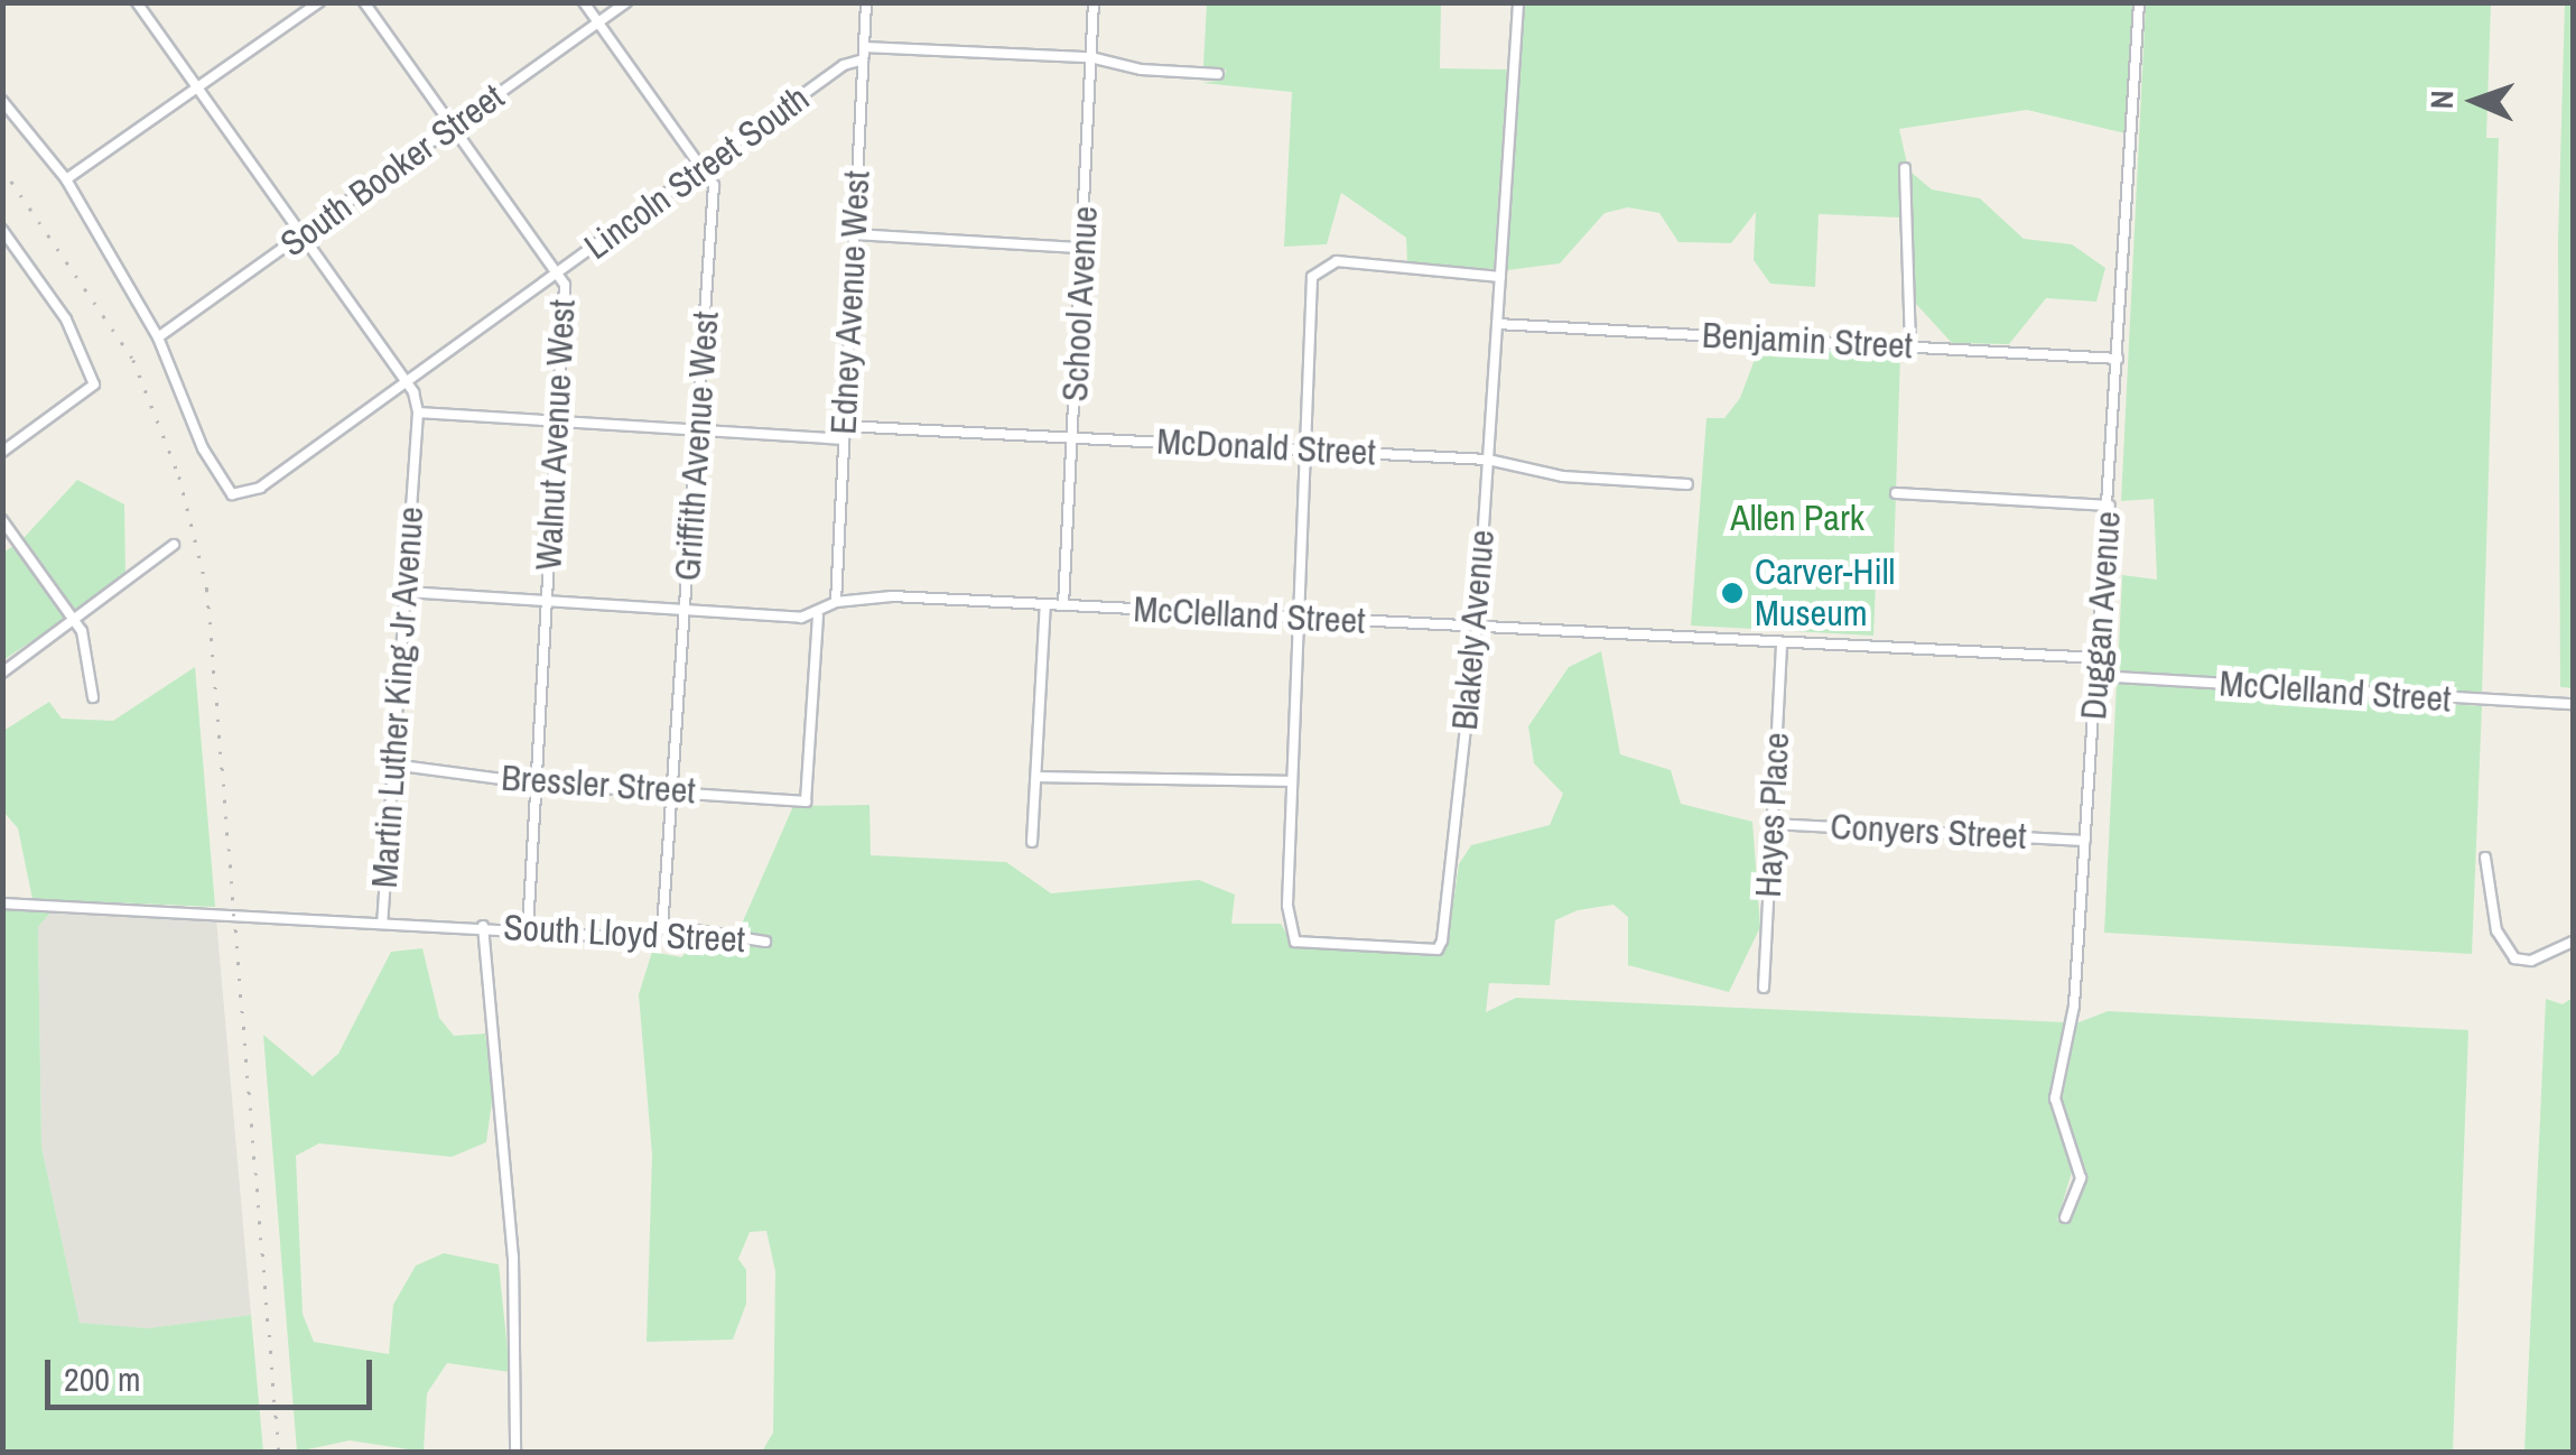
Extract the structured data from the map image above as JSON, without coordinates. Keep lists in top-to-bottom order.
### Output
{
  "streets": {
    "street": [
      "South Booker Street",
      "Lincoln Street South",
      "Edney Avenue West",
      "School Avenue",
      "Benjamin Street",
      "Walnut Avenue West",
      "Griffith Avenue West",
      "McDonald Street",
      "McClelland Street",
      "Duggan Avenue",
      "Blakely Avenue",
      "Martin Luther King Jr Avenue",
      "Bressler Street",
      "Hayes Place",
      "Conyers Street",
      "South Lloyd Street"
    ]
  },
  "crossings": [
    ["South Booker Street", "Lincoln Street South"],
    ["South Booker Street", "Walnut Avenue West"],
    ["South Booker Street", "Griffith Avenue West"],
    ["South Booker Street", "Martin Luther King Jr Avenue"],
    ["Lincoln Street South", "Edney Avenue West"],
    ["Lincoln Street South", "Walnut Avenue West"],
    ["Lincoln Street South", "Griffith Avenue West"],
    ["Lincoln Street South", "Martin Luther King Jr Avenue"],
    ["Edney Avenue West", "McDonald Street"],
    ["Edney Avenue West", "McClelland Street"],
    ["School Avenue", "McDonald Street"],
    ["School Avenue", "McClelland Street"],
    ["Benjamin Street", "Duggan Avenue"],
    ["Benjamin Street", "Blakely Avenue"],
    ["Walnut Avenue West", "Bressler Street"],
    ["Walnut Avenue West", "South Lloyd Street"],
    ["Griffith Avenue West", "Bressler Street"],
    ["Griffith Avenue West", "South Lloyd Street"],
    ["McDonald Street", "Blakely Avenue"],
    ["McClelland Street", "Duggan Avenue"],
    ["McClelland Street", "Blakely Avenue"],
    ["McClelland Street", "Hayes Place"],
    ["Duggan Avenue", "Conyers Street"],
    ["Martin Luther King Jr Avenue", "Bressler Street"],
    ["Martin Luther King Jr Avenue", "South Lloyd Street"],
    ["Hayes Place", "Conyers Street"]
  ],
  "parks": ["Allen Park"],
  "places": ["Carver-Hill Museum"],
  "scale_bar": "200 m",
  "north": "left"
}
